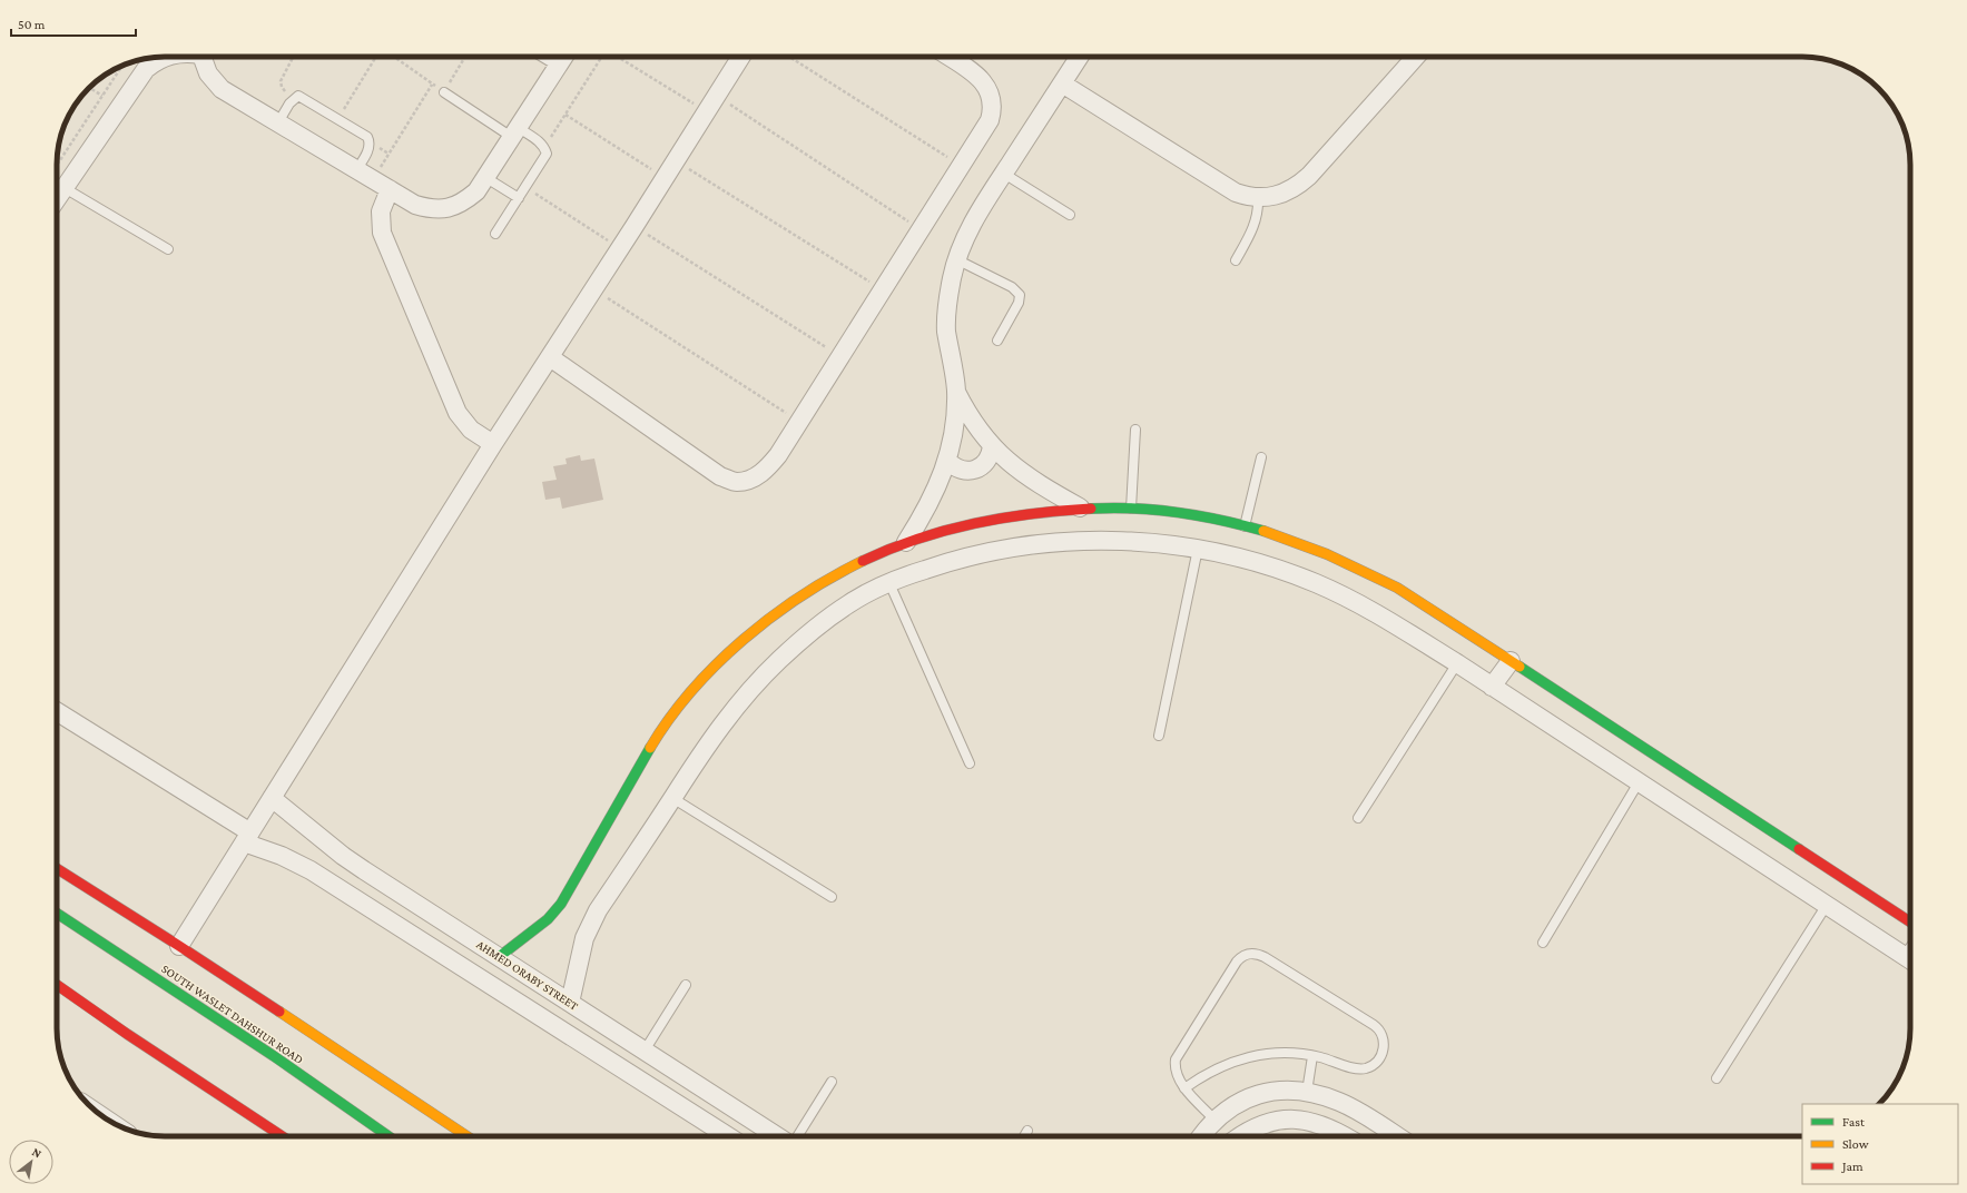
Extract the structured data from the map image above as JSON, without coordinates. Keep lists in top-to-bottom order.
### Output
{
  "streets": {
    "main road": ["SOUTH WASLET DAHSHUR ROAD"],
    "street": ["AHMED ORABY STREET"]
  },
  "legend": ["Fast", "Slow", "Jam"],
  "scale_bar": "50 m",
  "north": "top right"
}
